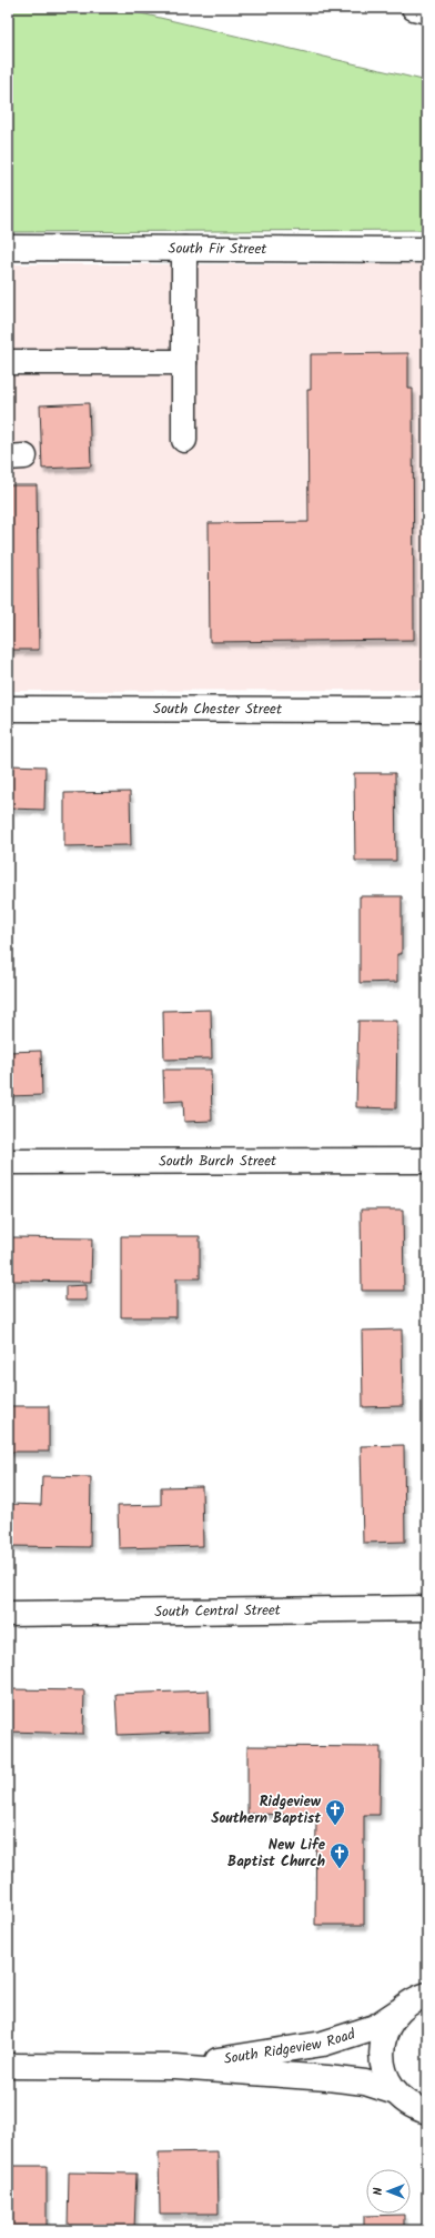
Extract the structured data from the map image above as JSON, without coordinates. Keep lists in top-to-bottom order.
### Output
{
  "streets": {
    "main road": [
      "South Fir Street",
      "South Chester Street",
      "South Burch Street",
      "South Central Street",
      "South Ridgeview Road"
    ]
  },
  "places": {
    "church": ["Ridgeview Southern Baptist", "New Life Baptist Church"]
  },
  "north": "left"
}
